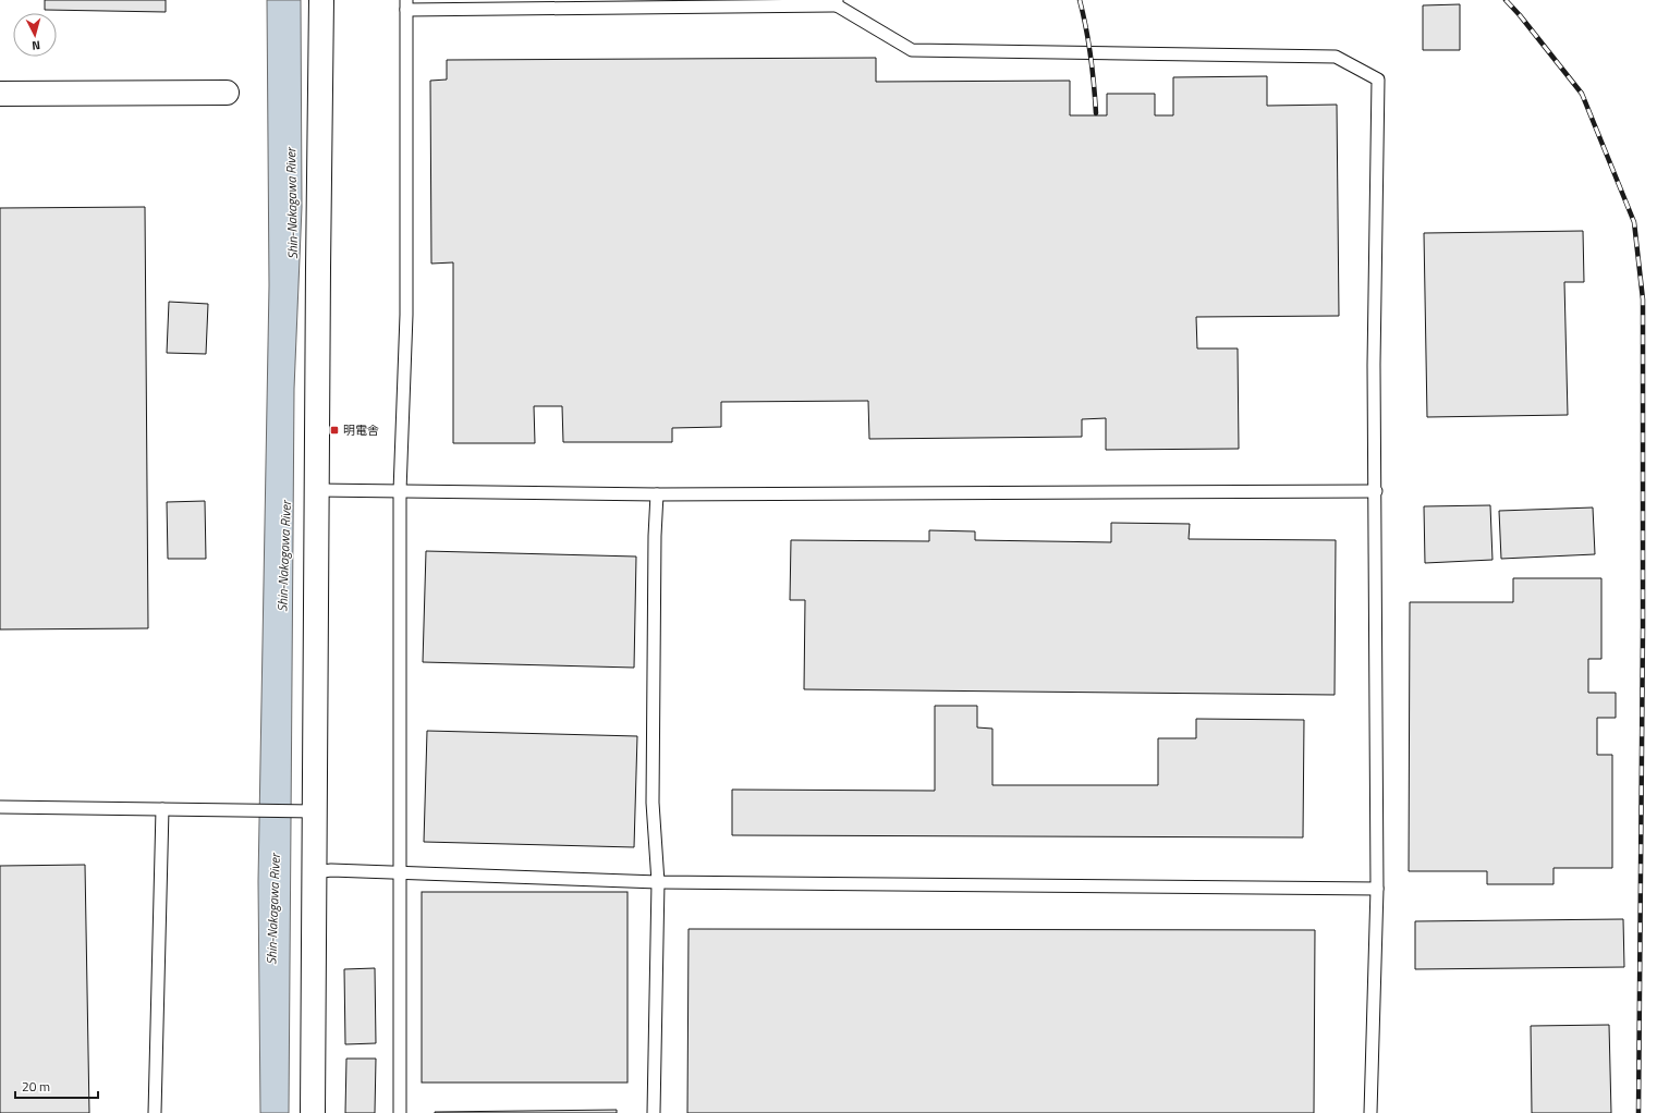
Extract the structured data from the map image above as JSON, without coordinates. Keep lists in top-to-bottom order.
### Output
{
  "water": ["Shin-Nakagawa River"],
  "places": {
    "transit": ["明電舎"]
  },
  "scale_bar": "20 m",
  "north": "bottom"
}
